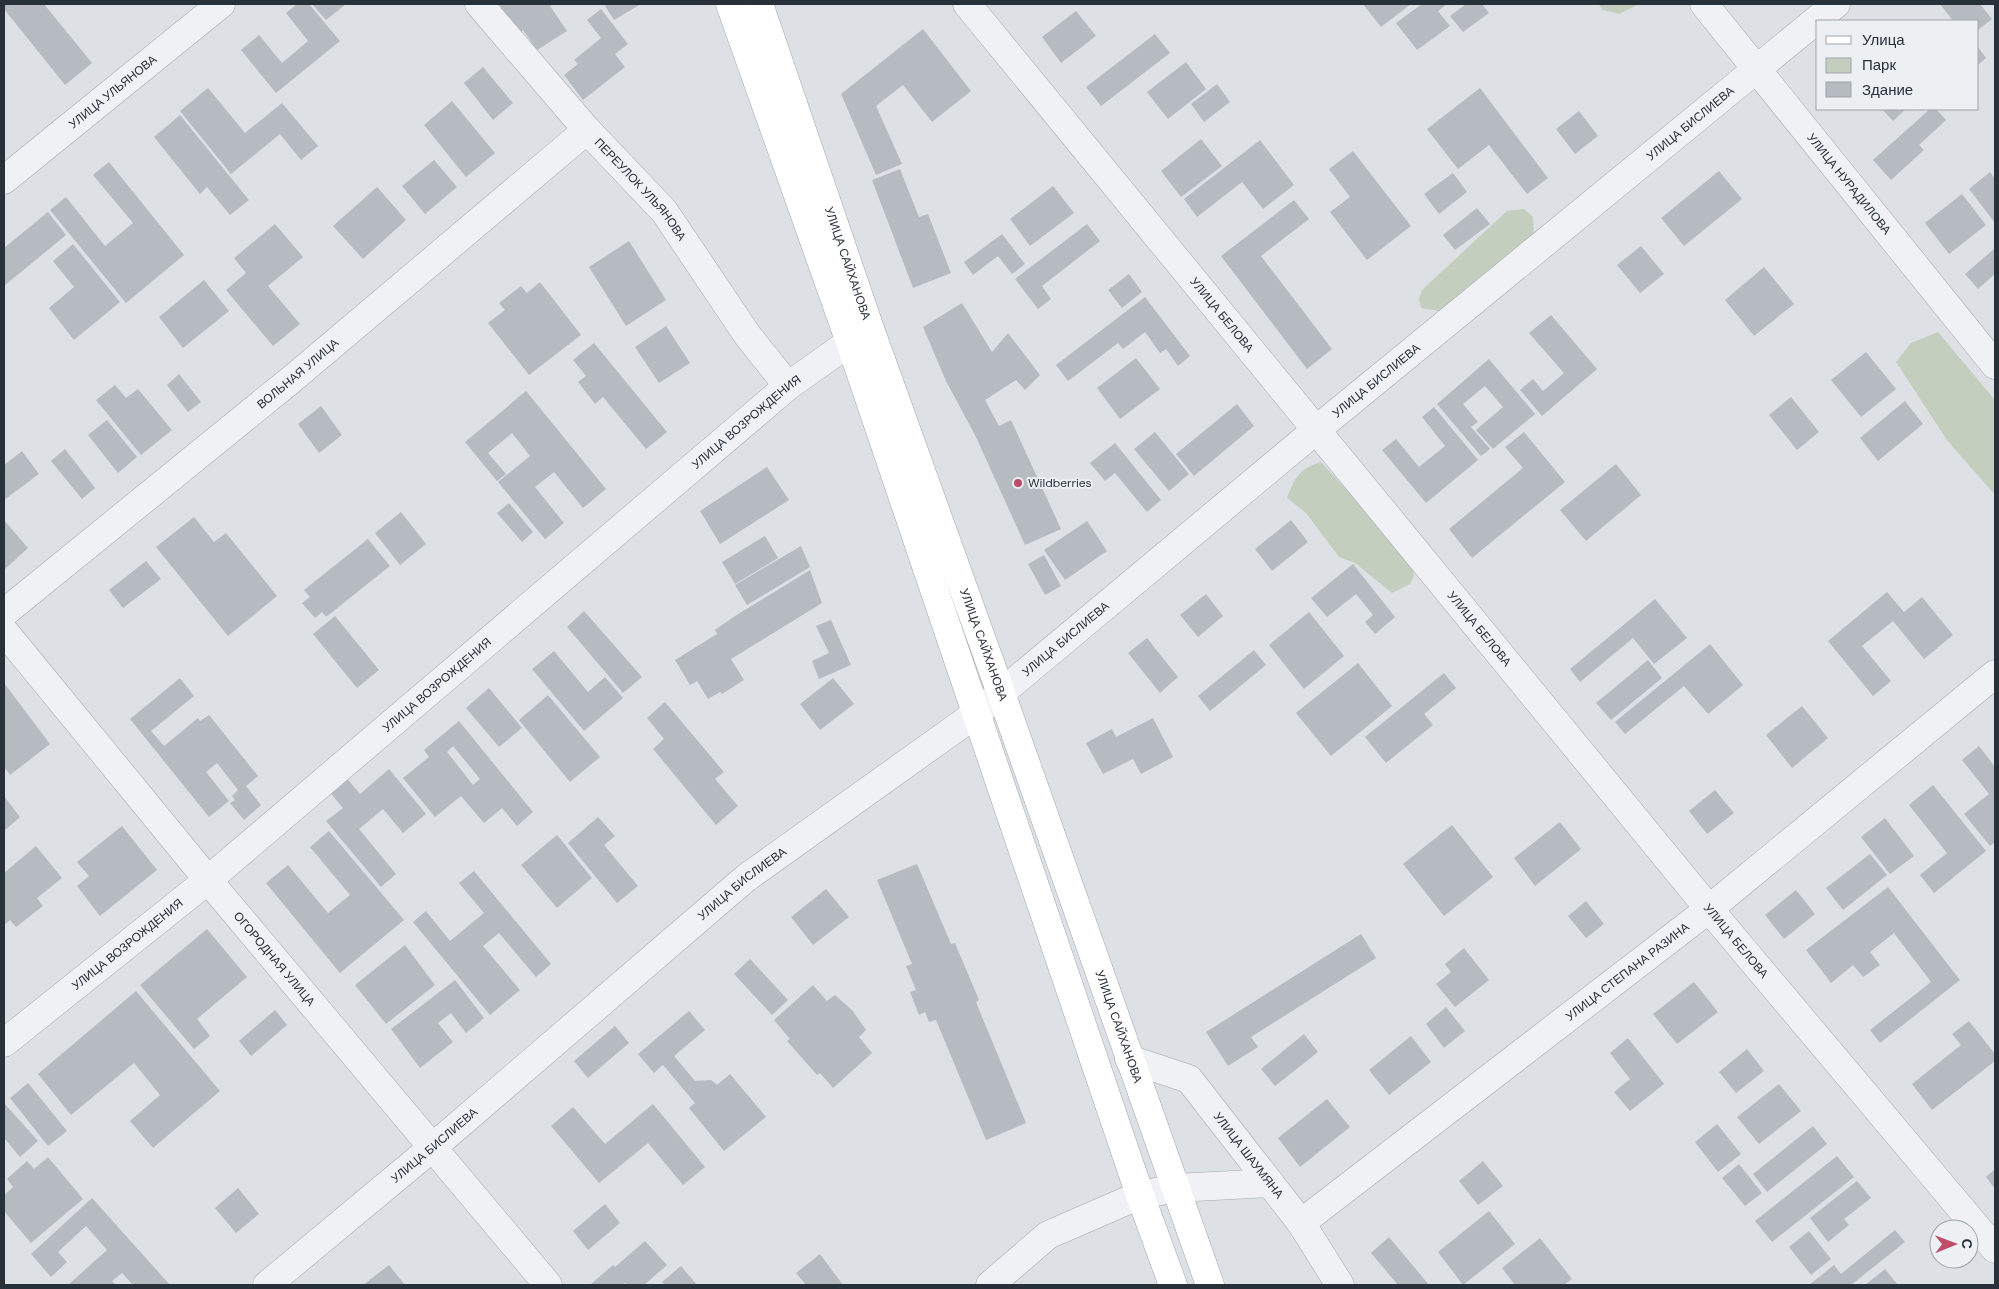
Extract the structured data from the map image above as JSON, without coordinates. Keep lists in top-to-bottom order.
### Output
{
  "streets": {
    "main road": ["УЛИЦА САЙХАНОВА"],
    "street": [
      "УЛИЦА УЛЬЯНОВА",
      "УЛИЦА БИСЛИЕВА",
      "УЛИЦА НУРАДИЛОВА",
      "ПЕРЕУЛОК УЛЬЯНОВА",
      "УЛИЦА БЕЛОВА",
      "ВОЛЬНАЯ УЛИЦА",
      "УЛИЦА ВОЗРОЖДЕНИЯ",
      "ОГОРОДНАЯ УЛИЦА",
      "УЛИЦА СТЕПАНА РАЗИНА",
      "УЛИЦА ШАУМЯНА"
    ]
  },
  "crossings": [
    ["УЛИЦА БИСЛИЕВА", "УЛИЦА НУРАДИЛОВА"],
    ["УЛИЦА БИСЛИЕВА", "УЛИЦА САЙХАНОВА"],
    ["УЛИЦА БИСЛИЕВА", "УЛИЦА БЕЛОВА"],
    ["УЛИЦА БИСЛИЕВА", "ОГОРОДНАЯ УЛИЦА"],
    ["ПЕРЕУЛОК УЛЬЯНОВА", "ВОЛЬНАЯ УЛИЦА"],
    ["ПЕРЕУЛОК УЛЬЯНОВА", "УЛИЦА ВОЗРОЖДЕНИЯ"],
    ["УЛИЦА САЙХАНОВА", "УЛИЦА ВОЗРОЖДЕНИЯ"],
    ["УЛИЦА САЙХАНОВА", "УЛИЦА ШАУМЯНА"],
    ["УЛИЦА БЕЛОВА", "УЛИЦА СТЕПАНА РАЗИНА"],
    ["УЛИЦА ВОЗРОЖДЕНИЯ", "ОГОРОДНАЯ УЛИЦА"],
    ["УЛИЦА СТЕПАНА РАЗИНА", "УЛИЦА ШАУМЯНА"]
  ],
  "places": ["Wildberries"],
  "legend": ["Улица", "Парк", "Здание"],
  "north": "right"
}
